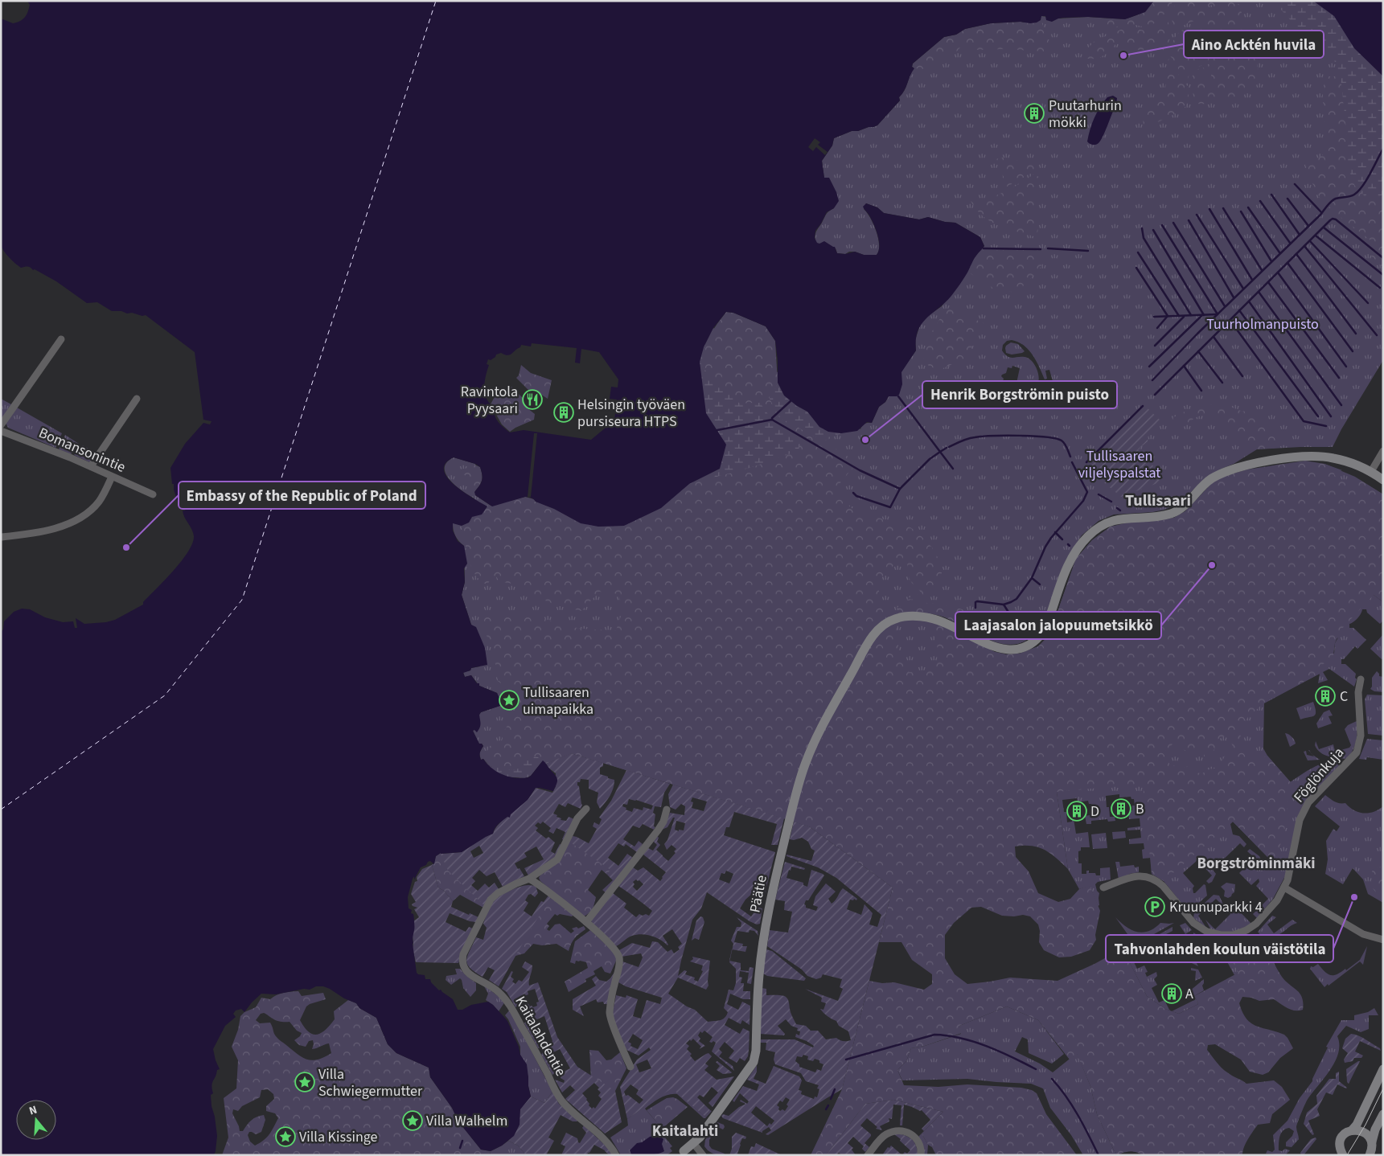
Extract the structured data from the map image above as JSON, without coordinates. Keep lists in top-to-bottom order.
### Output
{
  "streets": {
    "street": [
      "Bomansonintie",
      "Föglönkuja",
      "Päätie",
      "Kaitalahdentie"
    ]
  },
  "districts": ["Tullisaari", "Borgströminmäki", "Kaitalahti"],
  "parks": ["Tuurholmanpuisto", "Tullisaaren viljelyspalstat"],
  "places": {
    "other": [
      "Aino Acktén huvila",
      "Henrik Borgströmin puisto",
      "Embassy of the Republic of Poland",
      "Laajasalon jalopuumetsikkö",
      "Tahvonlahden koulun väistötila"
    ],
    "building": [
      "Puutarhurin mökki",
      "Helsingin työväen pursiseura HTPS",
      "C",
      "B",
      "D",
      "A"
    ],
    "restaurant": ["Ravintola Pyysaari"],
    "place": [
      "Tullisaaren uimapaikka",
      "Villa Schwiegermutter",
      "Villa Walhelm",
      "Villa Kissinge"
    ],
    "parking": ["Kruunuparkki 4"]
  },
  "north": "top"
}
